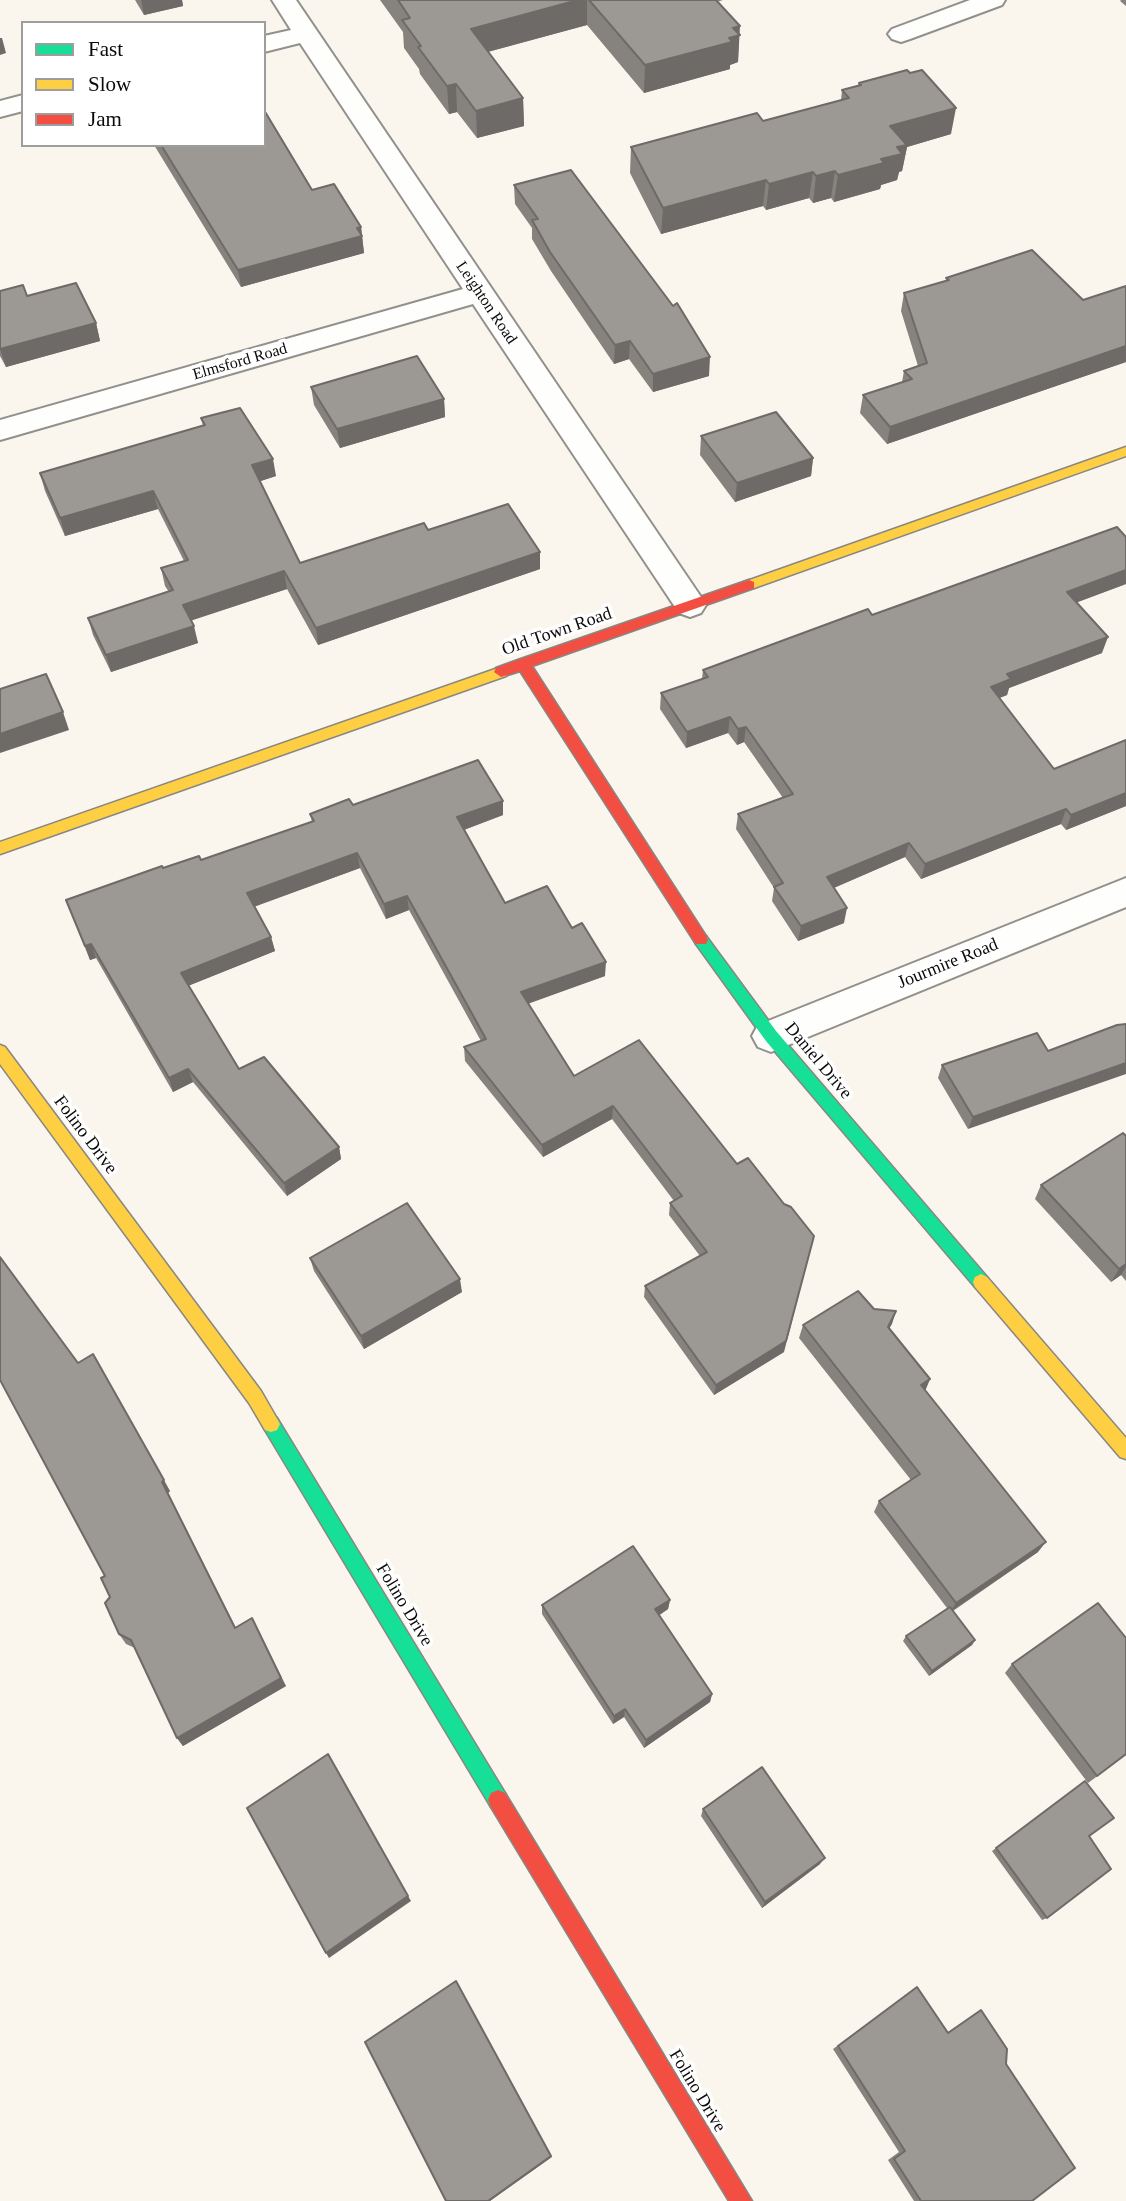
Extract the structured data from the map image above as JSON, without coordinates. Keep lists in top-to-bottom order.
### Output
{
  "streets": {
    "street": [
      "Leighton Road",
      "Elmsford Road",
      "Old Town Road",
      "Jourmire Road",
      "Daniel Drive",
      "Folino Drive"
    ]
  },
  "crossings": [
    ["Leighton Road", "Elmsford Road"],
    ["Leighton Road", "Old Town Road"],
    ["Old Town Road", "Daniel Drive"],
    ["Jourmire Road", "Daniel Drive"]
  ],
  "legend": ["Fast", "Slow", "Jam"]
}
